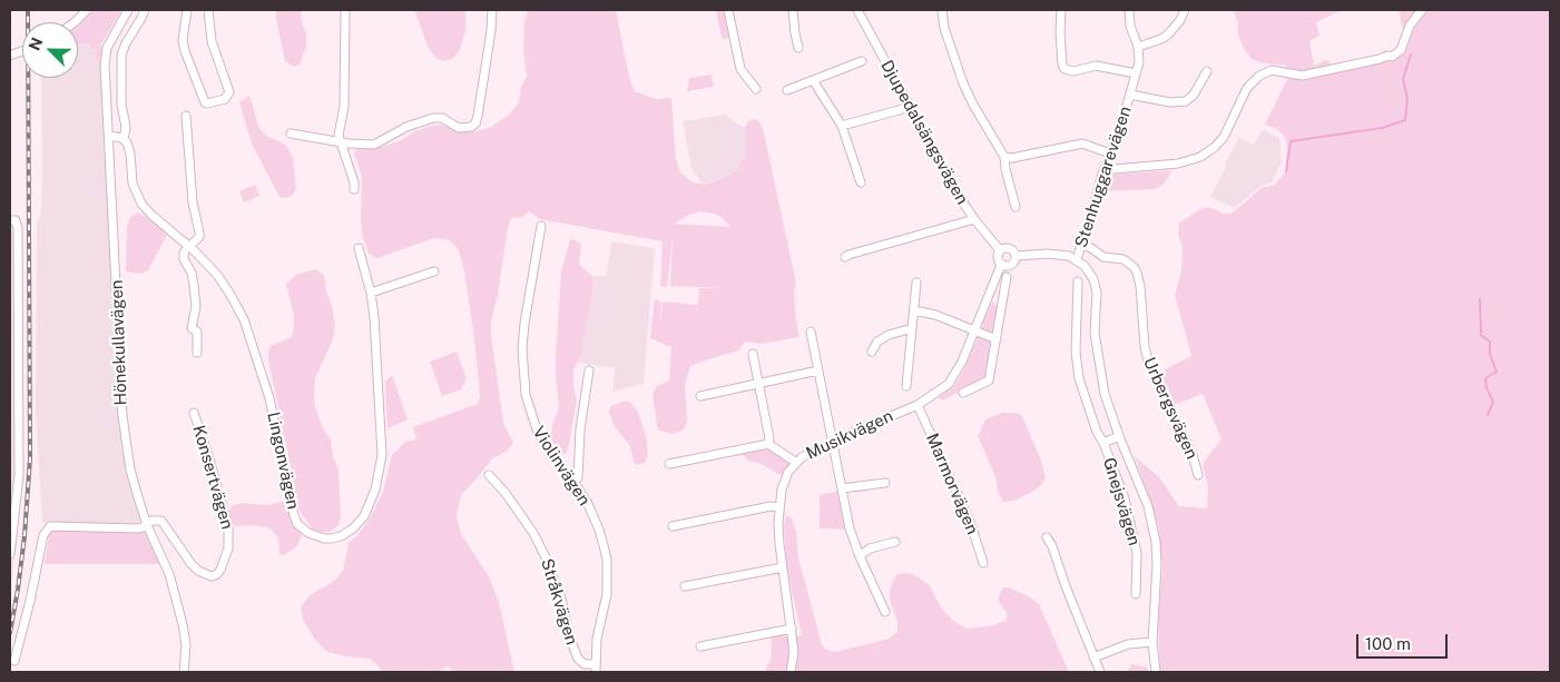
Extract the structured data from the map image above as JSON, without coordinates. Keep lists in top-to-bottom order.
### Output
{
  "streets": {
    "street": [
      "Djupedalsängsvägen",
      "Stenhuggarevägen",
      "Hönekullavägen",
      "Urbergsvägen",
      "Musikvägen",
      "Lingonvägen",
      "Violinvägen",
      "Konsertvägen",
      "Marmorvägen",
      "Gnejsvägen",
      "Stråkvägen"
    ]
  },
  "crossings": [
    ["Djupedalsängsvägen", "Musikvägen"],
    ["Stenhuggarevägen", "Urbergsvägen"],
    ["Hönekullavägen", "Konsertvägen"],
    ["Musikvägen", "Marmorvägen"],
    ["Violinvägen", "Stråkvägen"]
  ],
  "scale_bar": "100 m",
  "north": "top left"
}
